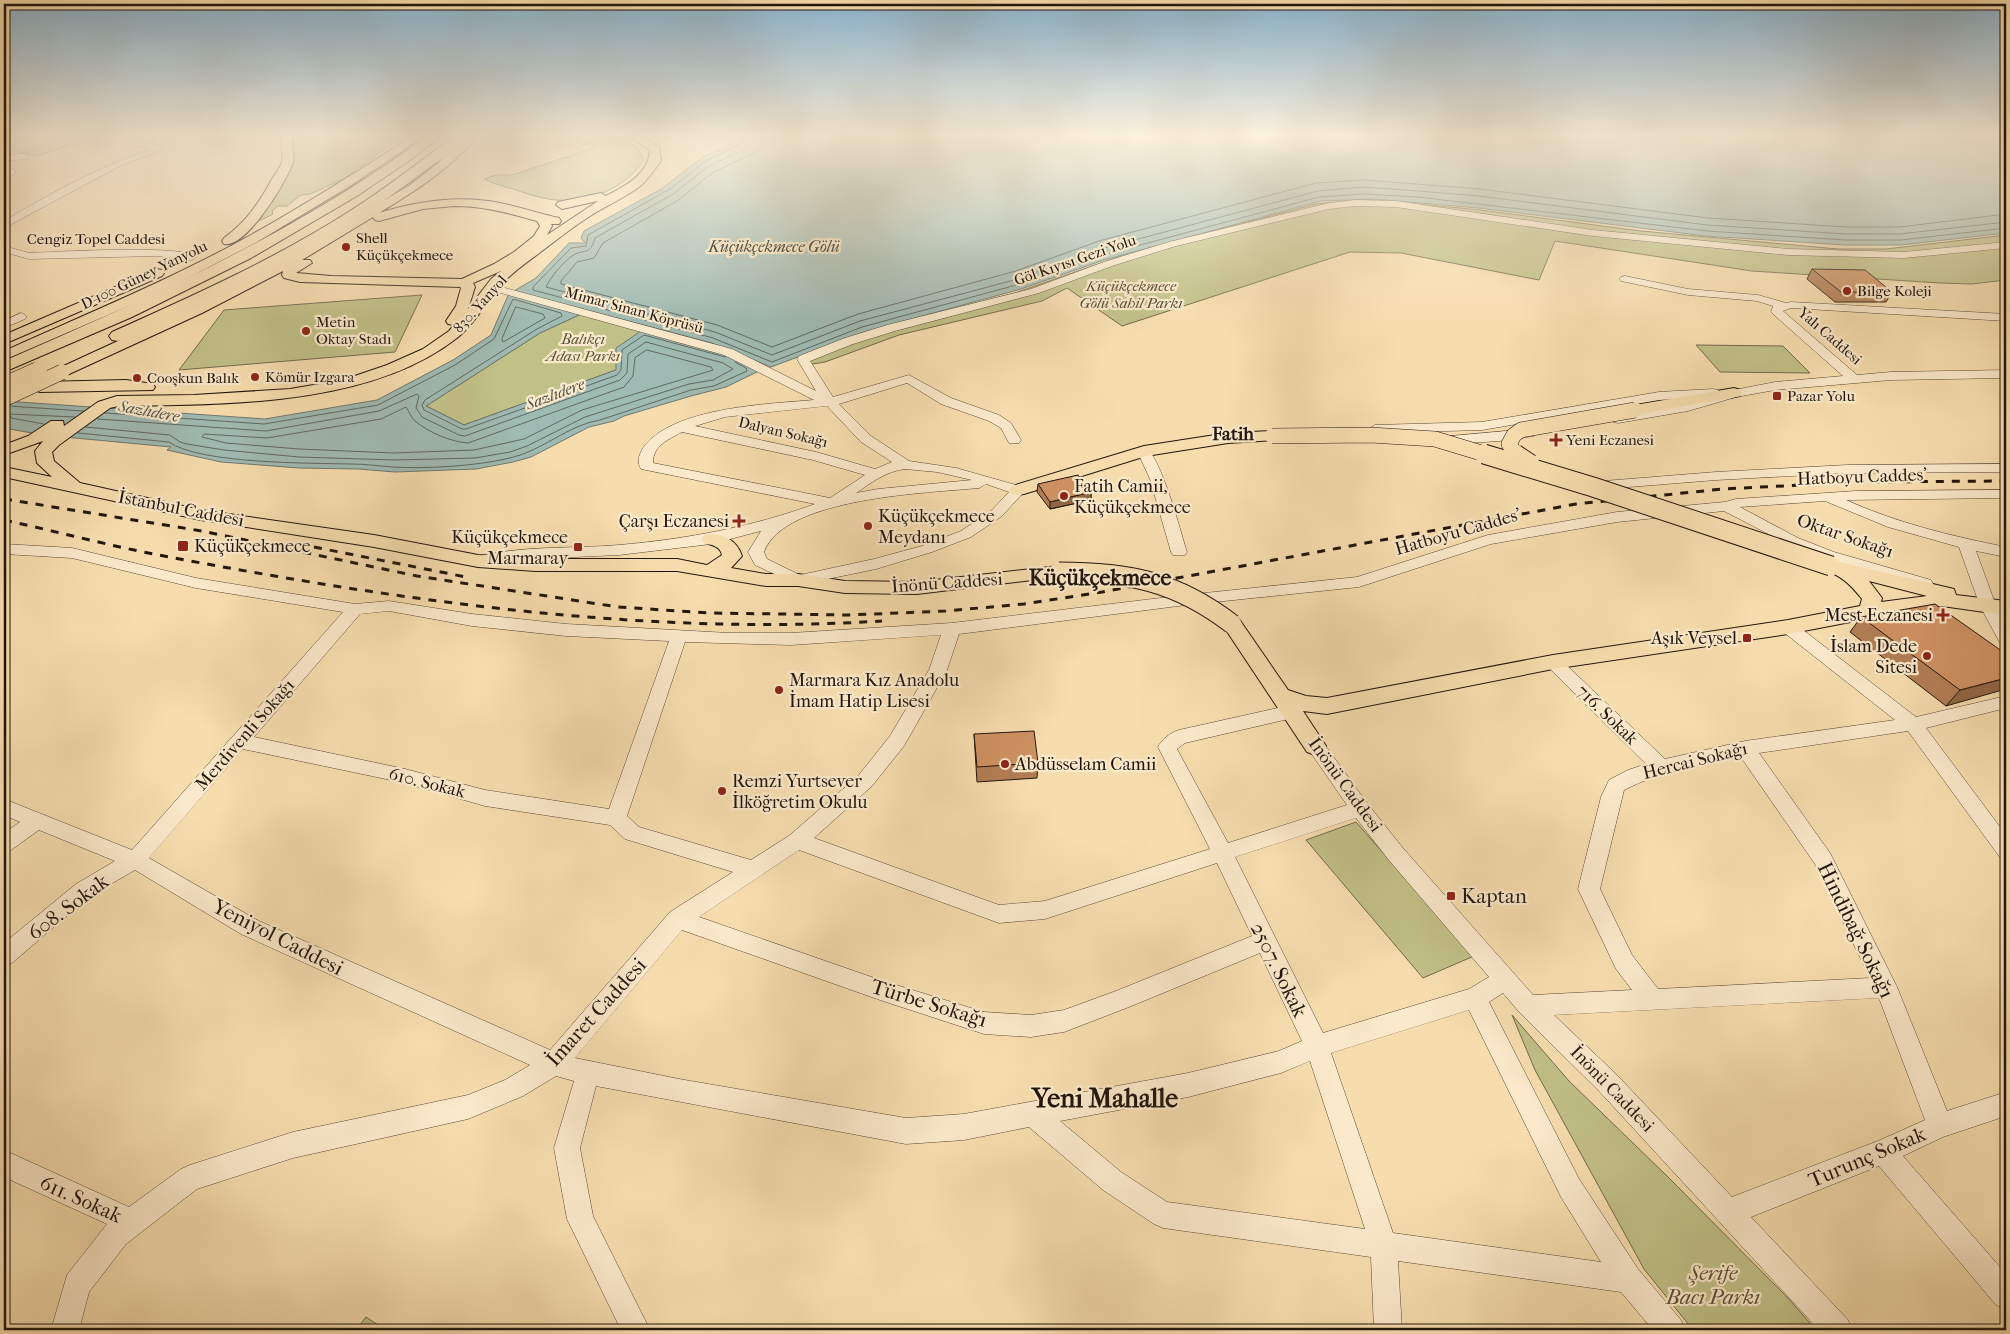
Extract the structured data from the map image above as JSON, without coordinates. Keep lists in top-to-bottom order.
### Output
{
  "streets": {
    "main road": [
      "D-100 Güney Yanyolu",
      "830. Yanyol",
      "İstanbul Caddesi",
      "İnönü Caddesi"
    ],
    "street": [
      "Cengiz Topel Caddesi",
      "Göl Kıyısı Gezi Yolu",
      "Mimar Sinan Köprüsü",
      "Yalı Caddesi",
      "Dalyan Sokağı",
      "Hatboyu Caddes'",
      "Oktar Sokağı",
      "716. Sokak",
      "Merdivenli Sokağı",
      "Hercai Sokağı",
      "610. Sokak",
      "608. Sokak",
      "Hindibağ Sokağı",
      "Yeniyol Caddesi",
      "2507. Sokak",
      "Türbe Sokağı",
      "İmaret Caddesi",
      "Turunç Sokak",
      "611. Sokak"
    ]
  },
  "crossings": [
    ["Göl Kıyısı Gezi Yolu", "Mimar Sinan Köprüsü"],
    ["830. Yanyol", "Mimar Sinan Köprüsü"],
    ["Hatboyu Caddes'", "Oktar Sokağı"],
    ["Hatboyu Caddes'", "Merdivenli Sokağı"],
    ["Hatboyu Caddes'", "İmaret Caddesi"],
    ["İstanbul Caddesi", "İnönü Caddesi"],
    ["İnönü Caddesi", "Yeniyol Caddesi"],
    ["İnönü Caddesi", "2507. Sokak"],
    ["İnönü Caddesi", "Turunç Sokak"],
    ["716. Sokak", "Hercai Sokağı"],
    ["Merdivenli Sokağı", "610. Sokak"],
    ["Merdivenli Sokağı", "608. Sokak"],
    ["Merdivenli Sokağı", "Yeniyol Caddesi"],
    ["Hercai Sokağı", "Hindibağ Sokağı"],
    ["608. Sokak", "Yeniyol Caddesi"],
    ["Hindibağ Sokağı", "Turunç Sokak"],
    ["Yeniyol Caddesi", "2507. Sokak"],
    ["Yeniyol Caddesi", "İmaret Caddesi"],
    ["2507. Sokak", "Türbe Sokağı"],
    ["Türbe Sokağı", "İmaret Caddesi"],
    ["İmaret Caddesi", "611. Sokak"]
  ],
  "districts": ["Fatih", "Küçükçekmece", "Yeni Mahalle"],
  "water": ["Küçükçekmece Gölü", "Sazlıdere"],
  "parks": ["Küçükçekmece Gölü Sahil Parkı", "Balıkçı Adası Parkı", "Şerife Bacı Parkı"],
  "places": {
    "other": [
      "Shell Küçükçekmece",
      "Bilge Koleji",
      "Metin Oktay Stadı",
      "Kömür Izgara",
      "Cooşkun Balık",
      "Fatih Camii, Küçükçekmece",
      "Küçükçekmece Meydanı",
      "İslam Dede Sitesi",
      "Marmara Kız Anadolu İmam Hatip Lisesi",
      "Abdüsselam Camii",
      "Remzi Yurtsever İlköğretim Okulu"
    ],
    "transit": [
      "Pazar Yolu",
      "Küçükçekmece",
      "Küçükçekmece Marmaray",
      "Aşık Veysel",
      "Kaptan"
    ],
    "health": ["Yeni Eczanesi", "Çarşı Eczanesi", "Mest Eczanesi"]
  }
}
